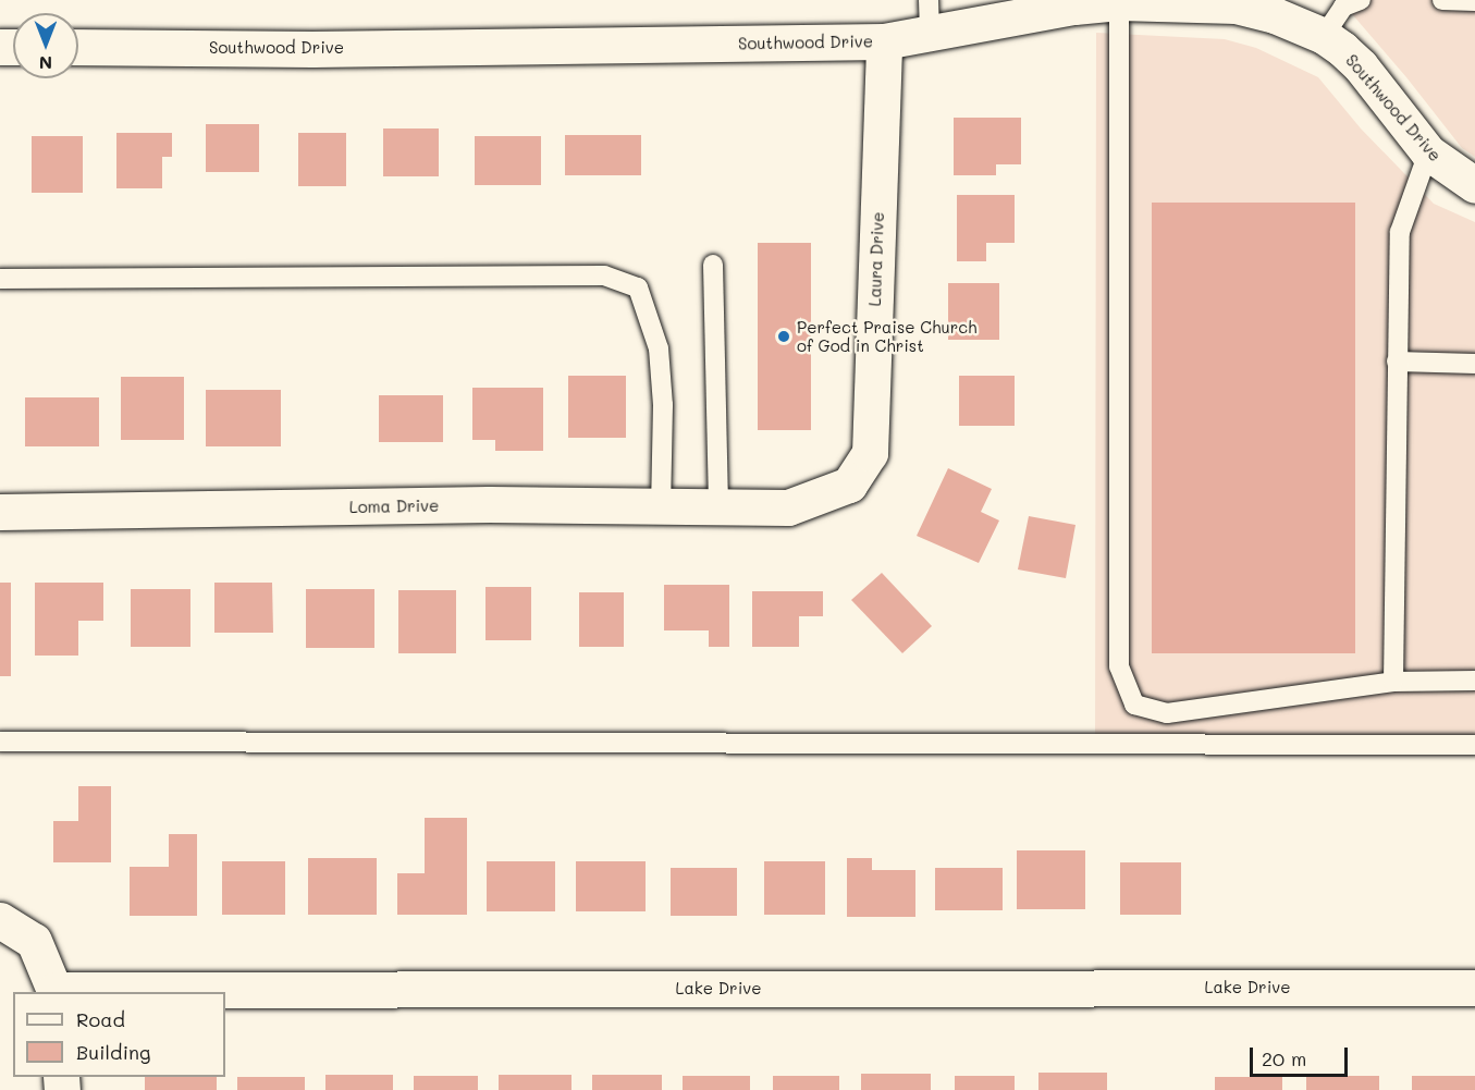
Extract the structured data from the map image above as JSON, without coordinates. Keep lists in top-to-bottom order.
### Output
{
  "streets": {
    "street": [
      "Southwood Drive",
      "Laura Drive",
      "Loma Drive",
      "Lake Drive"
    ]
  },
  "crossings": [
    ["Southwood Drive", "Laura Drive"],
    ["Laura Drive", "Loma Drive"]
  ],
  "places": ["Perfect Praise Church of God in Christ"],
  "legend": ["Road", "Building"],
  "scale_bar": "20 m",
  "north": "bottom"
}
